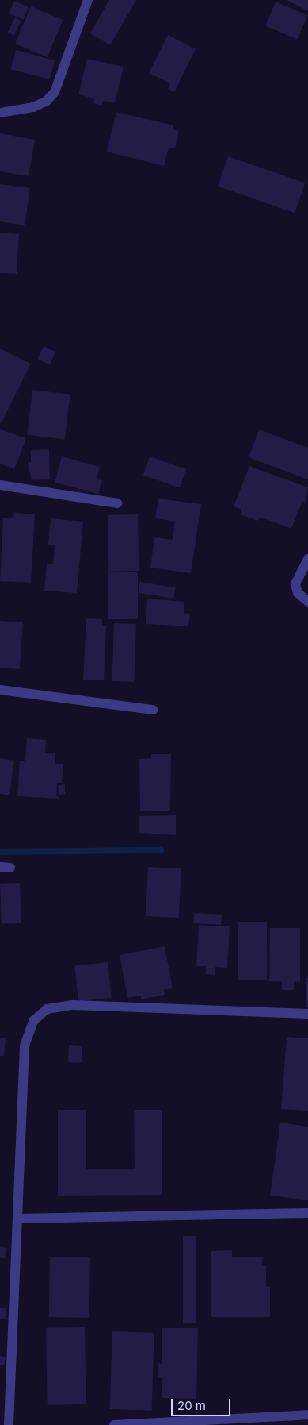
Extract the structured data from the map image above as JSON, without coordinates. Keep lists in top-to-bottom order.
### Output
{
  "scale_bar": "20 m"
}
